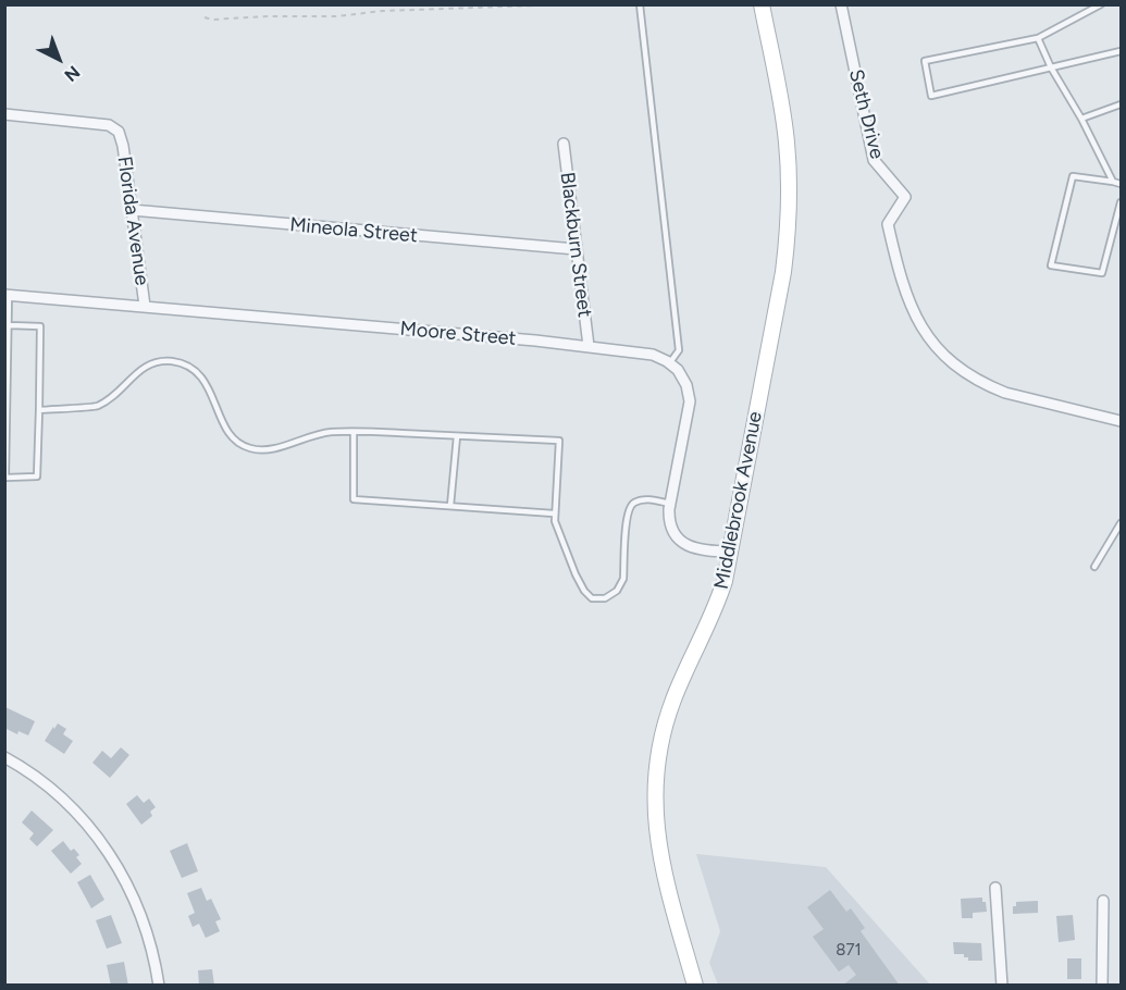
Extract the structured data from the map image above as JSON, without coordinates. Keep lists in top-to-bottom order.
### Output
{
  "streets": {
    "main road": ["Middlebrook Avenue"],
    "street": [
      "Seth Drive",
      "Florida Avenue",
      "Mineola Street",
      "Blackburn Street",
      "Moore Street"
    ]
  },
  "crossings": [
    ["Florida Avenue", "Mineola Street"],
    ["Florida Avenue", "Moore Street"],
    ["Mineola Street", "Blackburn Street"],
    ["Blackburn Street", "Moore Street"]
  ],
  "house_numbers": ["871"],
  "north": "bottom right"
}
